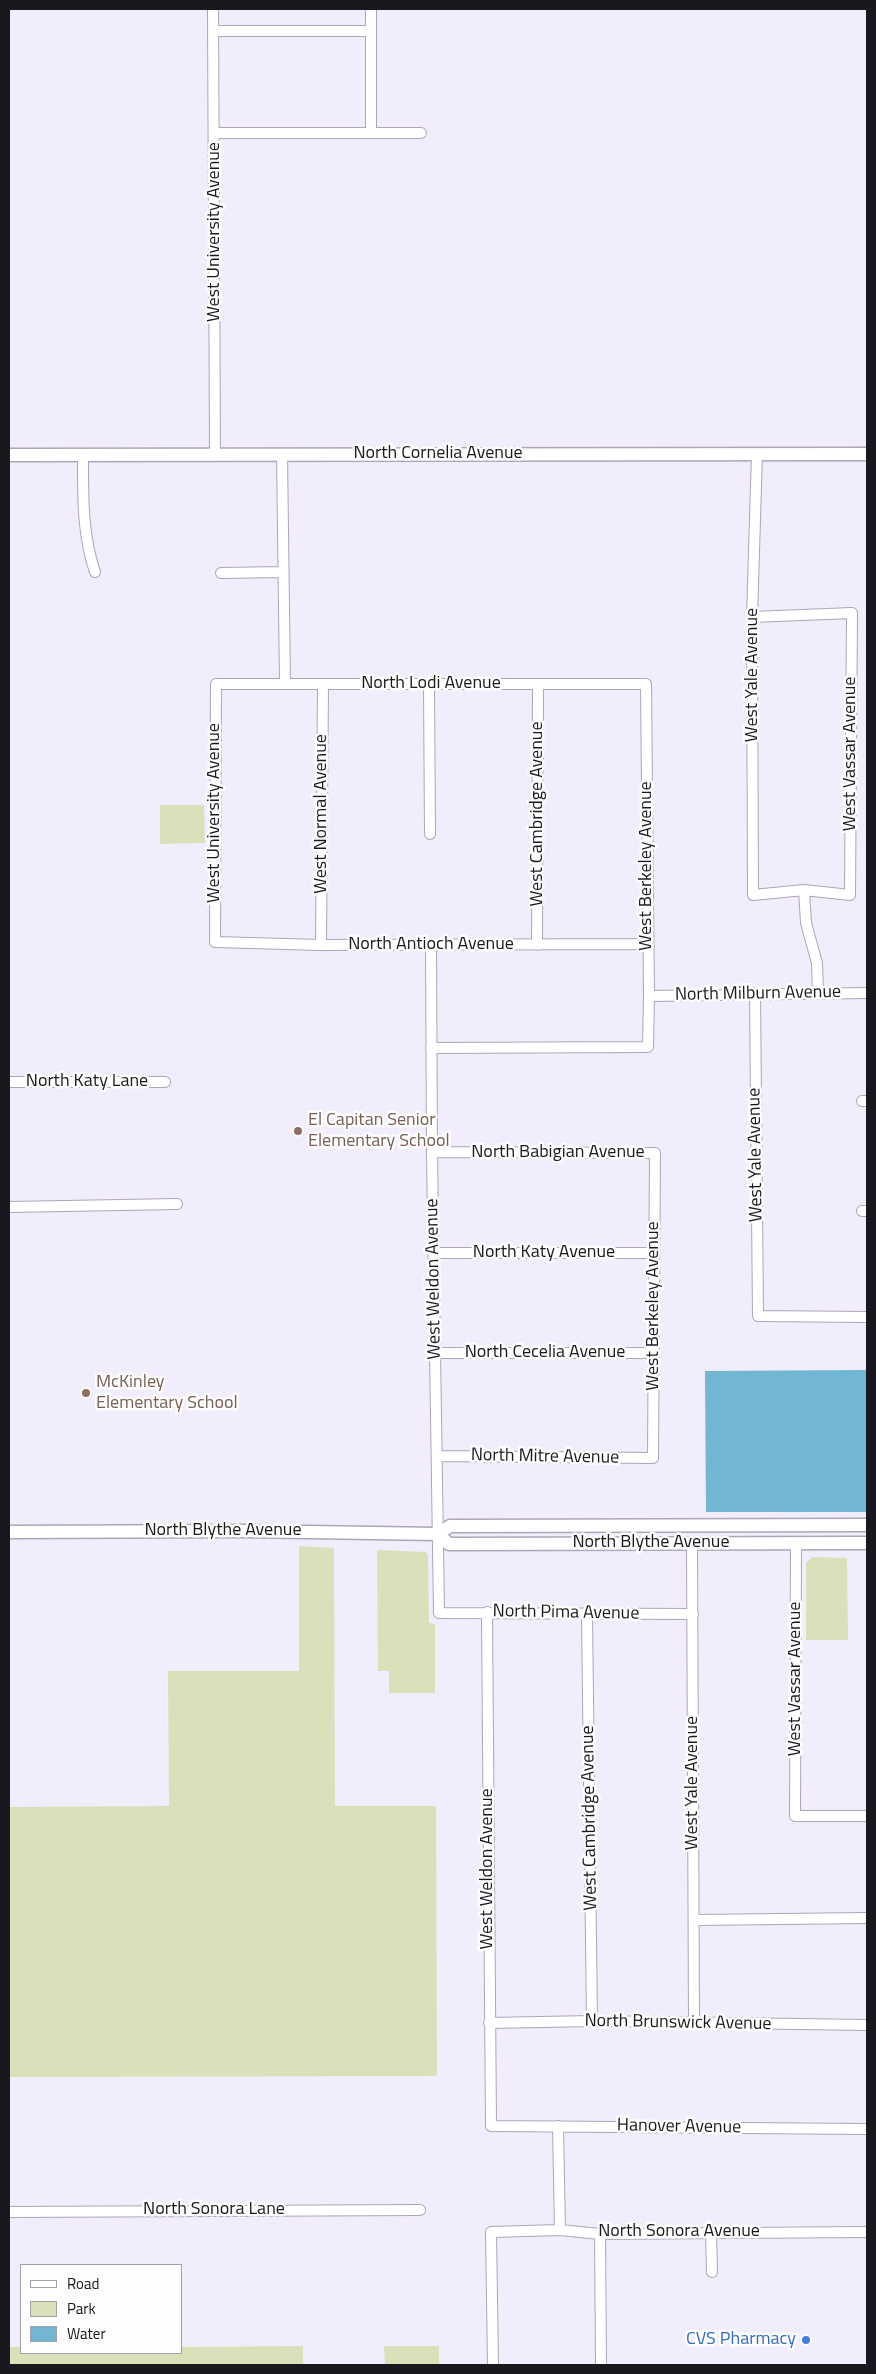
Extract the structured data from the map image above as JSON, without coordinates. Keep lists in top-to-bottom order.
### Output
{
  "streets": {
    "street": [
      "West University Avenue",
      "North Cornelia Avenue",
      "West Yale Avenue",
      "North Lodi Avenue",
      "West Vassar Avenue",
      "West Normal Avenue",
      "West Cambridge Avenue",
      "West Berkeley Avenue",
      "North Antioch Avenue",
      "North Milburn Avenue",
      "North Katy Lane",
      "North Babigian Avenue",
      "North Katy Avenue",
      "West Weldon Avenue",
      "North Cecelia Avenue",
      "North Mitre Avenue",
      "North Blythe Avenue",
      "North Pima Avenue",
      "North Brunswick Avenue",
      "Hanover Avenue",
      "North Sonora Lane",
      "North Sonora Avenue"
    ]
  },
  "crossings": [
    ["West University Avenue", "North Cornelia Avenue"],
    ["West University Avenue", "North Lodi Avenue"],
    ["West University Avenue", "North Antioch Avenue"],
    ["North Cornelia Avenue", "West Yale Avenue"],
    ["West Yale Avenue", "West Vassar Avenue"],
    ["West Yale Avenue", "North Milburn Avenue"],
    ["West Yale Avenue", "North Blythe Avenue"],
    ["West Yale Avenue", "North Pima Avenue"],
    ["West Yale Avenue", "North Brunswick Avenue"],
    ["North Lodi Avenue", "West Normal Avenue"],
    ["North Lodi Avenue", "West Cambridge Avenue"],
    ["North Lodi Avenue", "West Berkeley Avenue"],
    ["West Vassar Avenue", "North Blythe Avenue"],
    ["West Normal Avenue", "North Antioch Avenue"],
    ["West Cambridge Avenue", "North Antioch Avenue"],
    ["West Cambridge Avenue", "North Pima Avenue"],
    ["West Cambridge Avenue", "North Brunswick Avenue"],
    ["West Berkeley Avenue", "North Antioch Avenue"],
    ["West Berkeley Avenue", "North Milburn Avenue"],
    ["West Berkeley Avenue", "North Babigian Avenue"],
    ["West Berkeley Avenue", "North Katy Avenue"],
    ["West Berkeley Avenue", "West Weldon Avenue"],
    ["West Berkeley Avenue", "North Cecelia Avenue"],
    ["West Berkeley Avenue", "North Mitre Avenue"],
    ["North Antioch Avenue", "West Weldon Avenue"],
    ["North Babigian Avenue", "West Weldon Avenue"],
    ["North Katy Avenue", "West Weldon Avenue"],
    ["West Weldon Avenue", "North Cecelia Avenue"],
    ["West Weldon Avenue", "North Mitre Avenue"],
    ["West Weldon Avenue", "North Blythe Avenue"],
    ["West Weldon Avenue", "North Pima Avenue"],
    ["West Weldon Avenue", "North Brunswick Avenue"],
    ["West Weldon Avenue", "Hanover Avenue"]
  ],
  "places": ["El Capitan Senior Elementary School", "McKinley Elementary School", "CVS Pharmacy"],
  "legend": ["Road", "Park", "Water"]
}
